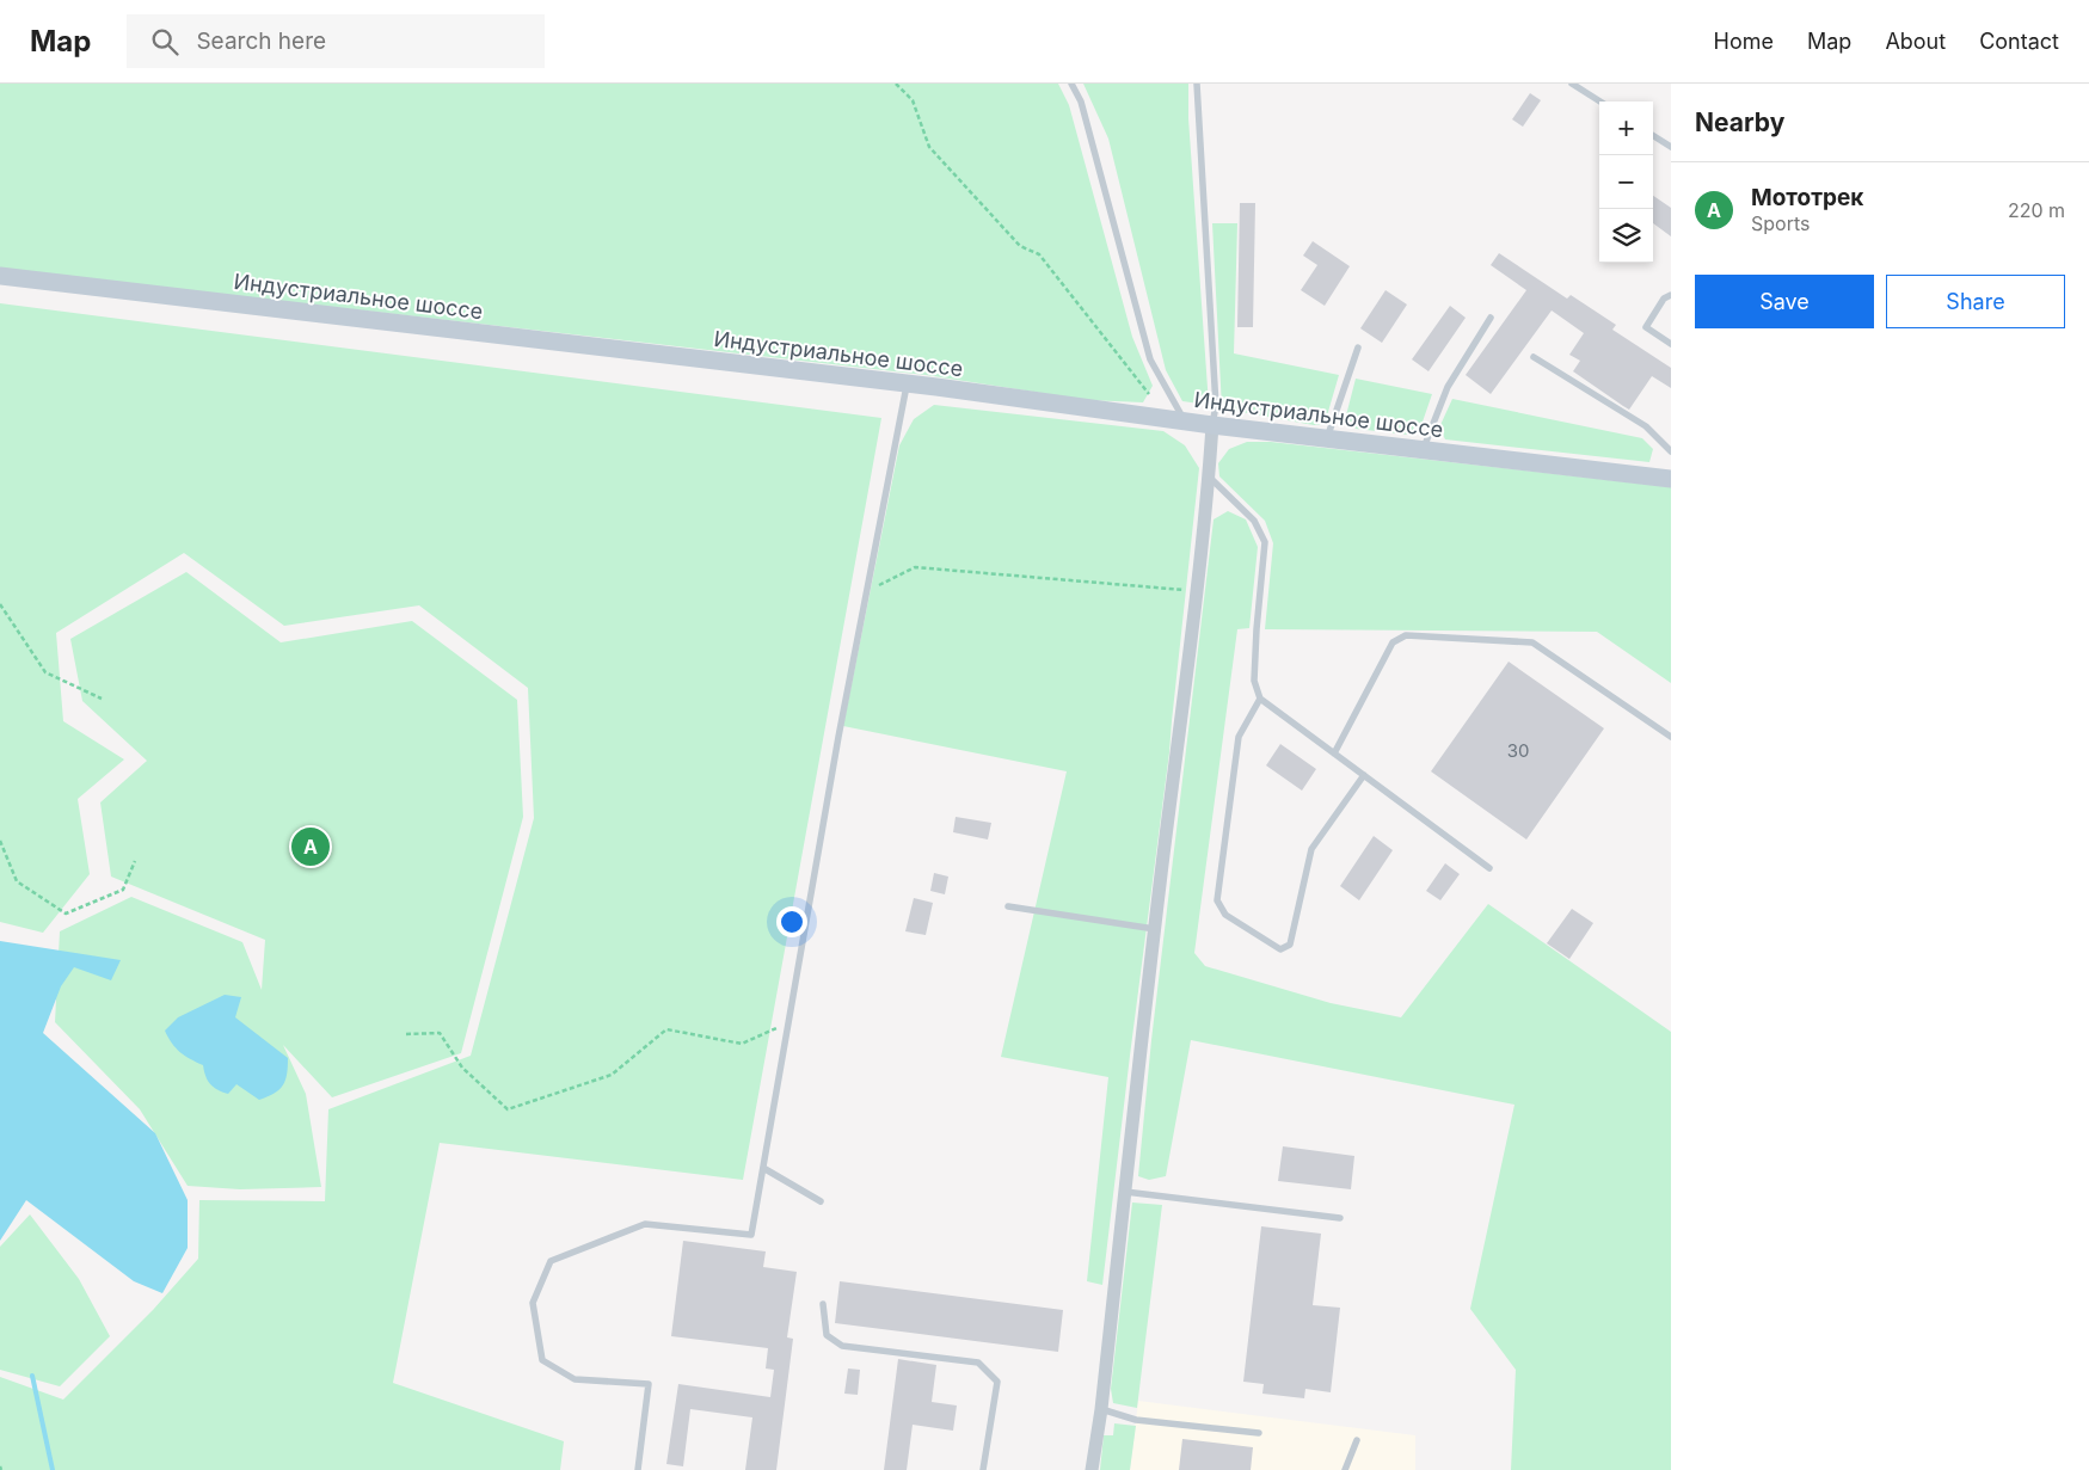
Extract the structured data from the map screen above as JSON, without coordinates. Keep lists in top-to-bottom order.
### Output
{
  "streets": {
    "main road": ["Индустриальное шоссе"]
  },
  "house_numbers": ["30"],
  "page": {
    "header": "Map",
    "search": "Search here",
    "nav": [
      "Home",
      "Map",
      "About",
      "Contact"
    ],
    "heading": "Nearby",
    "map_buttons": ["+", "−"],
    "list": [
      {
        "mark": "A",
        "name": "Мототрек",
        "note": "Sports",
        "value": "220 m"
      }
    ],
    "buttons": ["Save", "Share"],
    "pins": "A"
  }
}
